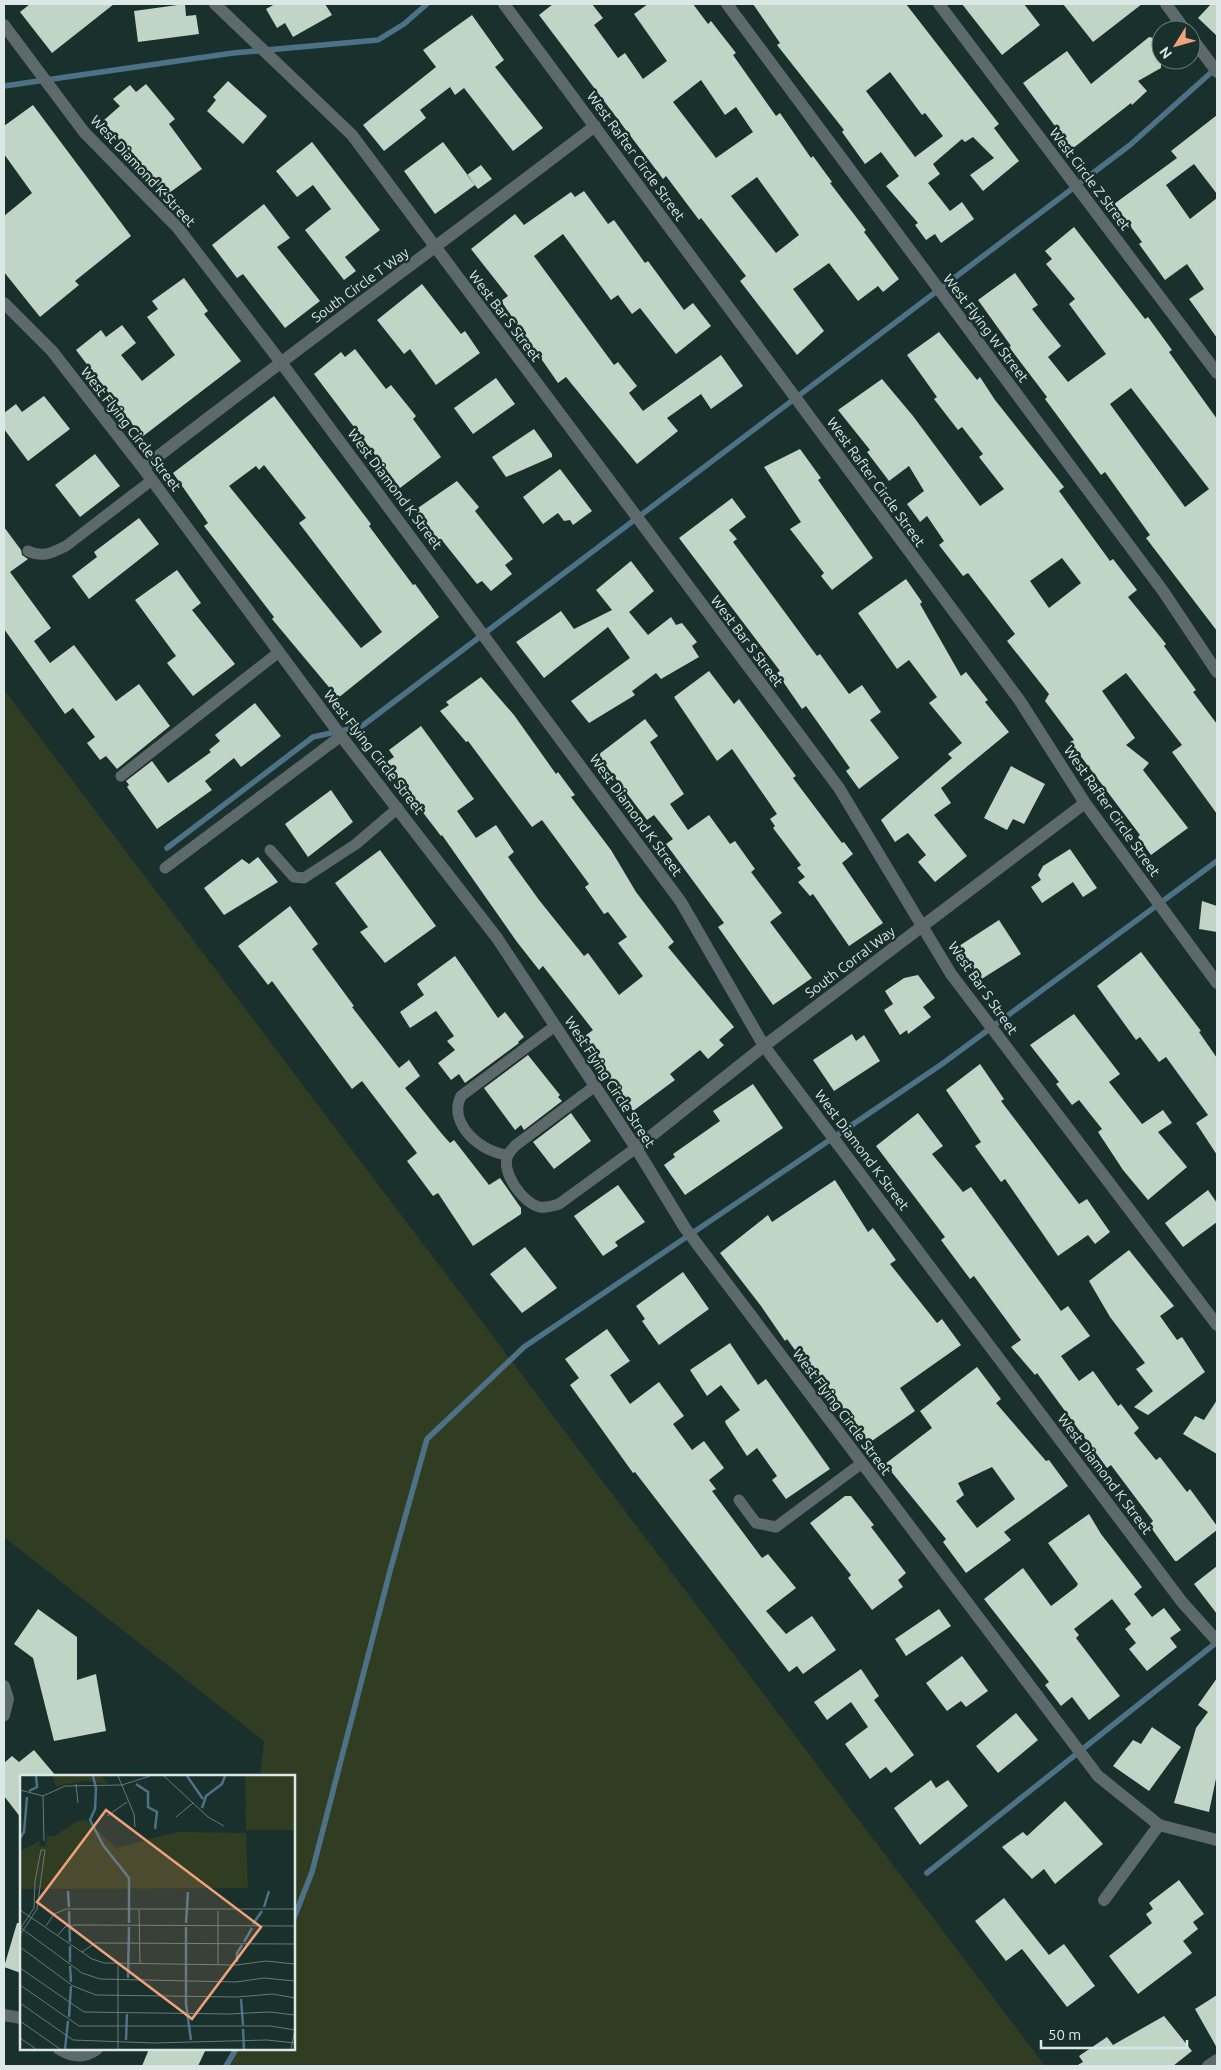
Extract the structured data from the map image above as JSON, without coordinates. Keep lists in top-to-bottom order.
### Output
{
  "streets": {
    "street": [
      "West Rafter Circle Street",
      "West Diamond K Street",
      "West Circle Z Street",
      "South Circle T Way",
      "West Bar S Street",
      "West Flying W Street",
      "West Flying Circle Street",
      "South Corral Way"
    ]
  },
  "crossings": [
    ["West Rafter Circle Street", "South Circle T Way"],
    ["West Rafter Circle Street", "South Corral Way"],
    ["West Diamond K Street", "South Circle T Way"],
    ["West Diamond K Street", "South Corral Way"],
    ["South Circle T Way", "West Bar S Street"],
    ["South Circle T Way", "West Flying Circle Street"],
    ["West Bar S Street", "South Corral Way"],
    ["West Flying Circle Street", "South Corral Way"]
  ],
  "scale_bar": "50 m",
  "north": "bottom left"
}
